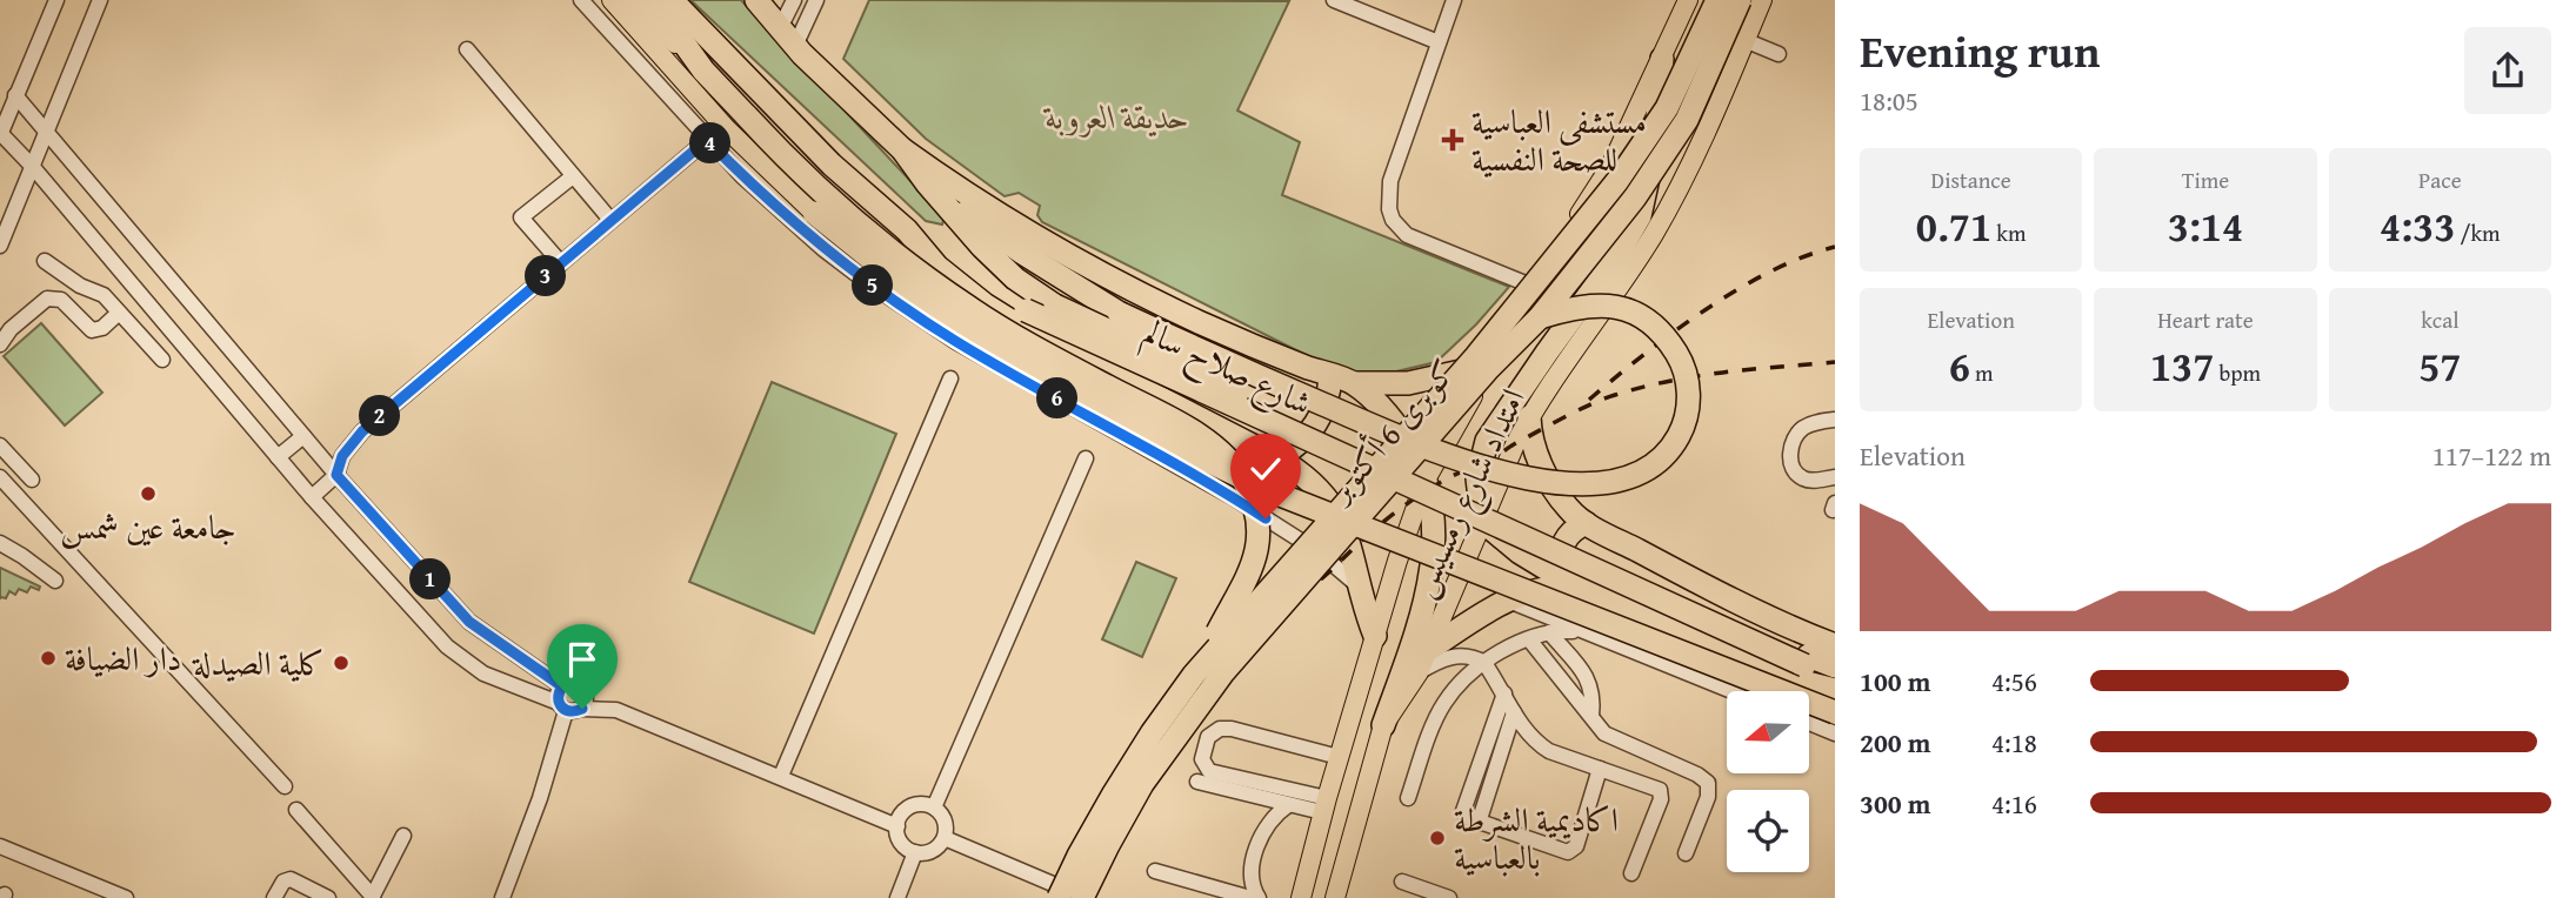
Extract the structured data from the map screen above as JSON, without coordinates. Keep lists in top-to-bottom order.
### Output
{
  "streets": {
    "highway": ["شارع صلاح سالم", "كوبرى 6 أكتوبر"],
    "main road": ["امتداد شارع رمسيس"]
  },
  "parks": ["حديقة العروبة"],
  "places": {
    "health": ["مستشفى العباسية للصحة النفسية"],
    "other": [
      "جامعة عين شمس",
      "دار الضيافة",
      "كلية الصيدلة",
      "اكاديمية الشرطة بالعباسية"
    ]
  },
  "north": "left",
  "page": {
    "heading": ["Evening run", "18:05"],
    "pins": [
      "4",
      "3",
      "5",
      "6",
      "2",
      "1"
    ],
    "stats": [
      ["Distance", "0.71 km"],
      ["Time", "3:14"],
      ["Pace", "4:33 /km"],
      ["Elevation", "6 m"],
      ["Heart rate", "137 bpm"],
      ["kcal", "57"]
    ],
    "chart": ["Elevation", "117–122 m"],
    "list": [
      {
        "name": "100 m",
        "note": "4:56"
      },
      {
        "name": "200 m",
        "note": "4:18"
      },
      {
        "name": "300 m",
        "note": "4:16"
      }
    ]
  }
}
